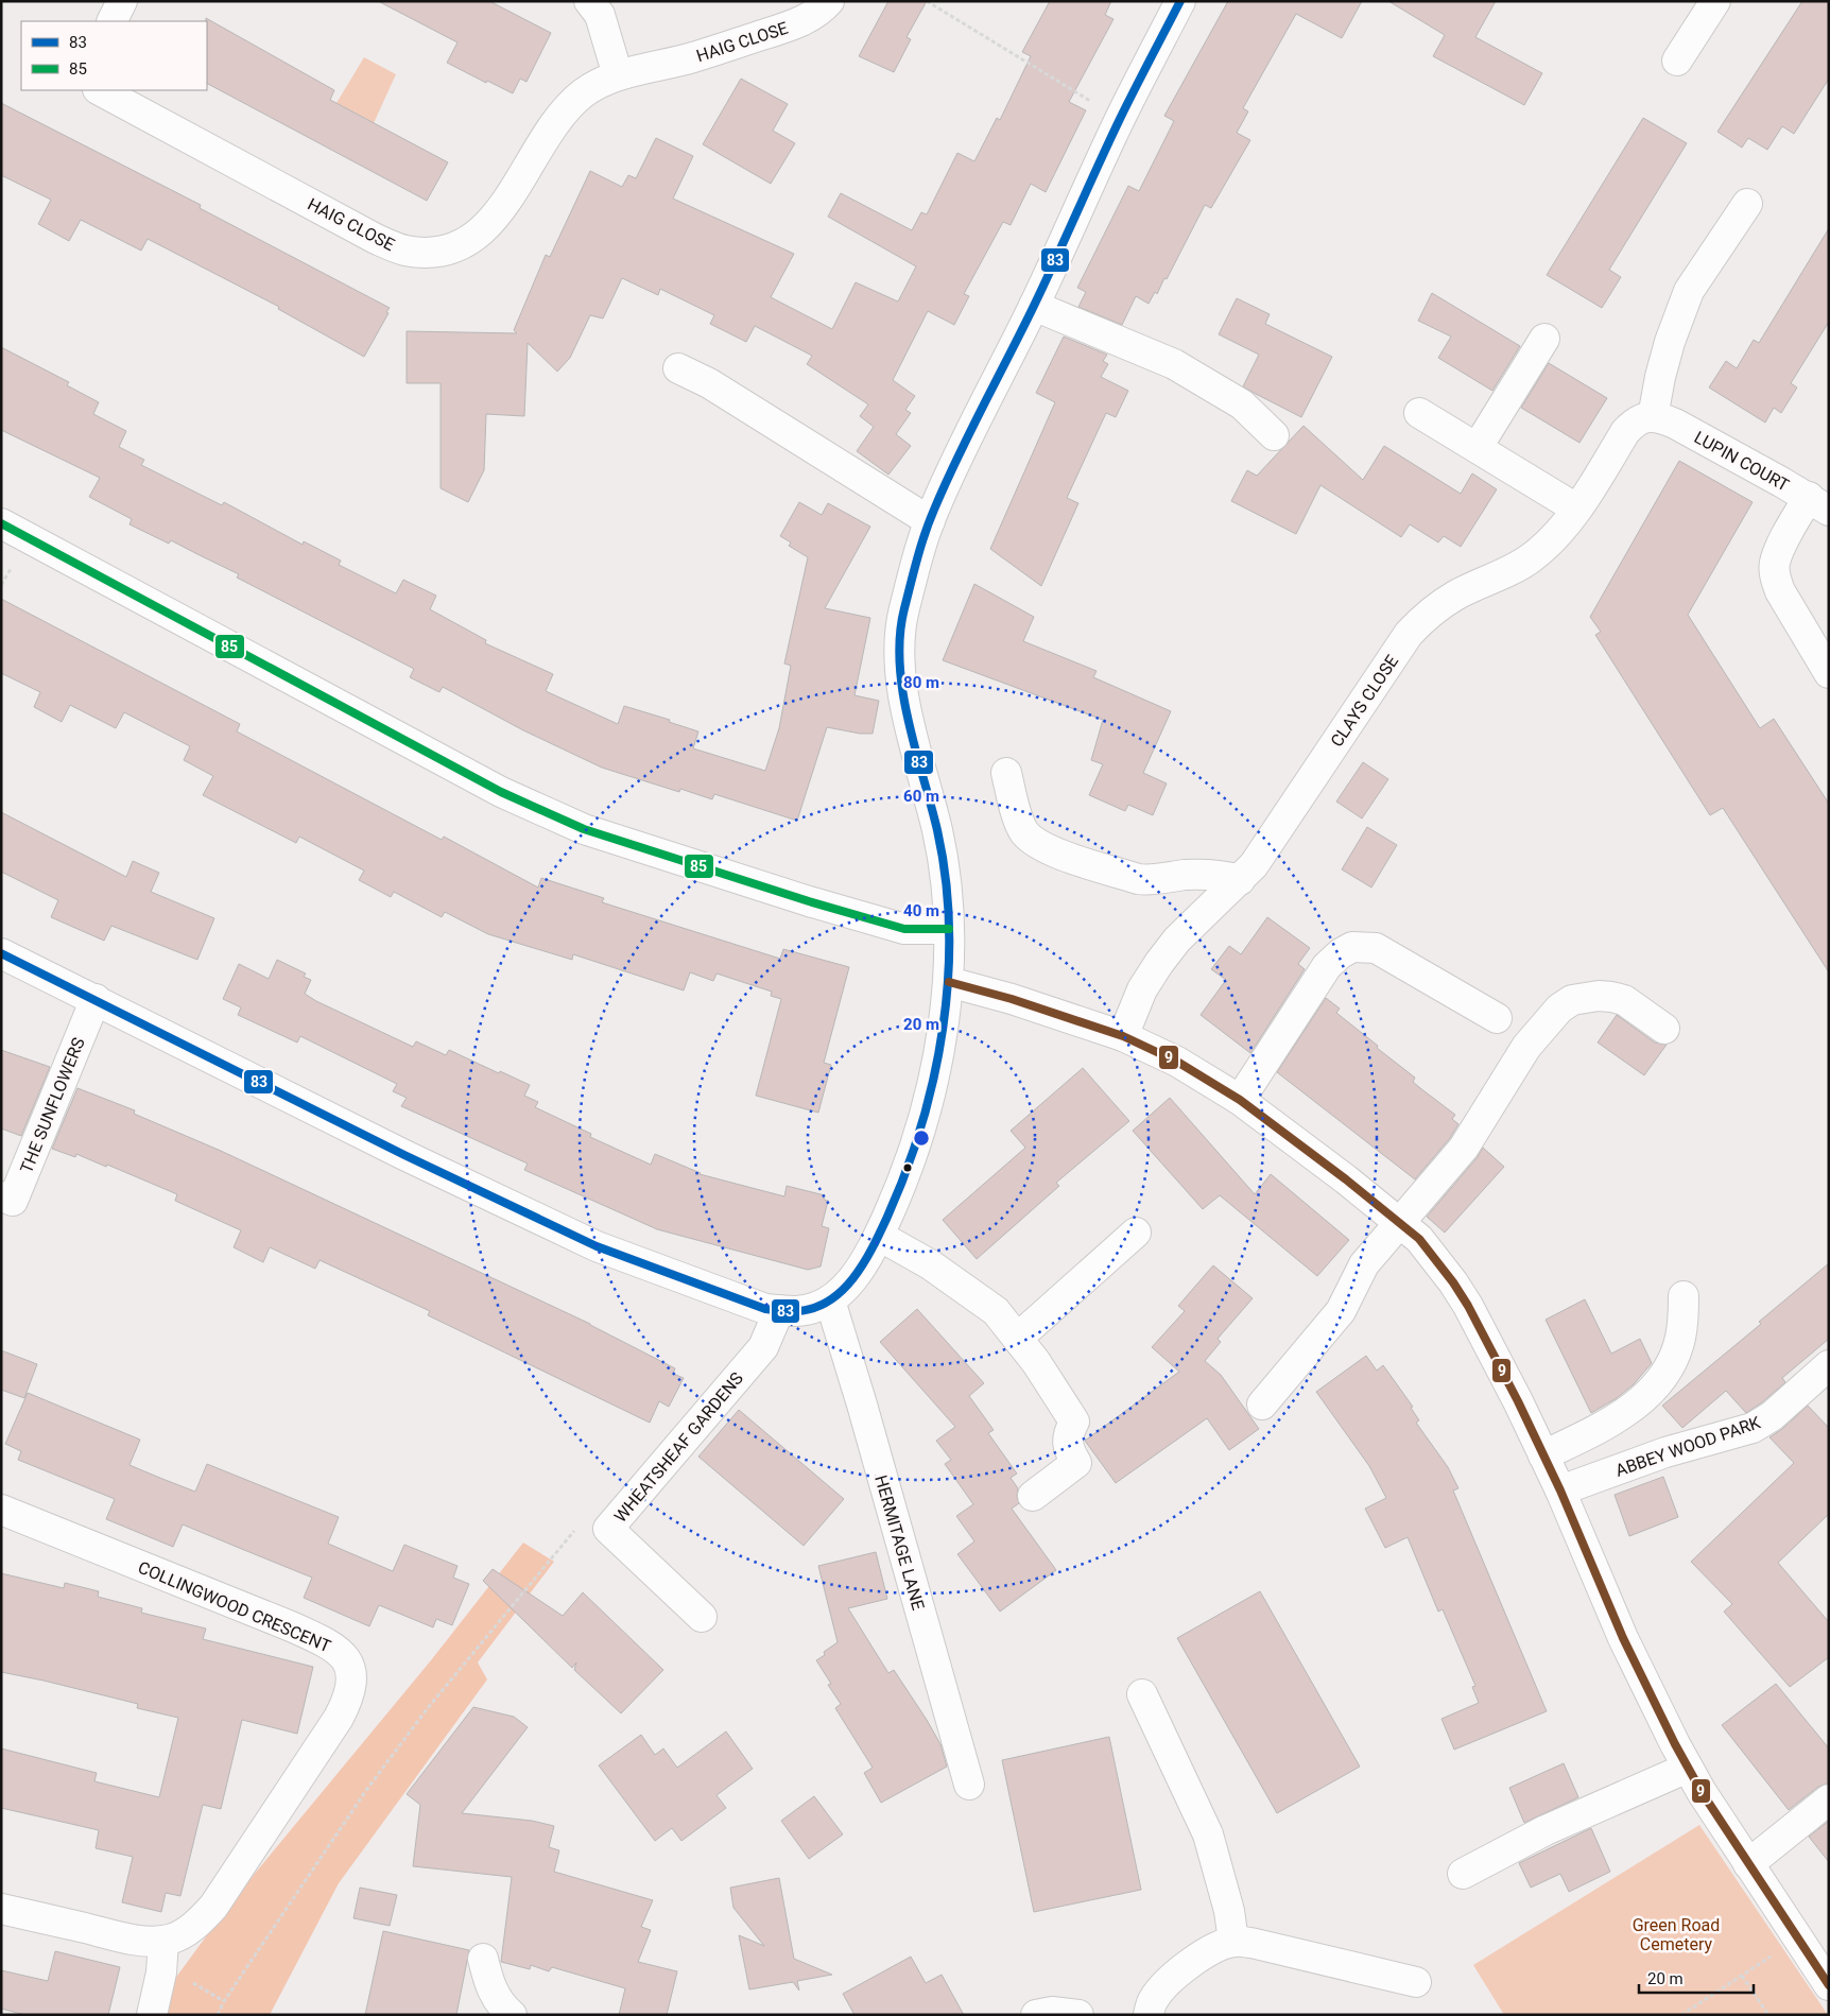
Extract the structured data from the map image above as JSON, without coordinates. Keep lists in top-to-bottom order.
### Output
{
  "streets": {
    "street": [
      "HAIG CLOSE",
      "LUPIN COURT",
      "CLAYS CLOSE",
      "THE SUNFLOWERS",
      "ABBEY WOOD PARK",
      "WHEATSHEAF GARDENS",
      "HERMITAGE LANE",
      "COLLINGWOOD CRESCENT"
    ]
  },
  "crossings": [
    ["LUPIN COURT", "CLAYS CLOSE"]
  ],
  "parks": ["Green Road Cemetery"],
  "lines": ["transit line 83", "transit line 85", "transit line 9"],
  "legend": ["83", "85"],
  "scale_bar": "20 m",
  "rings": [
    "80 m",
    "60 m",
    "40 m",
    "20 m"
  ]
}
